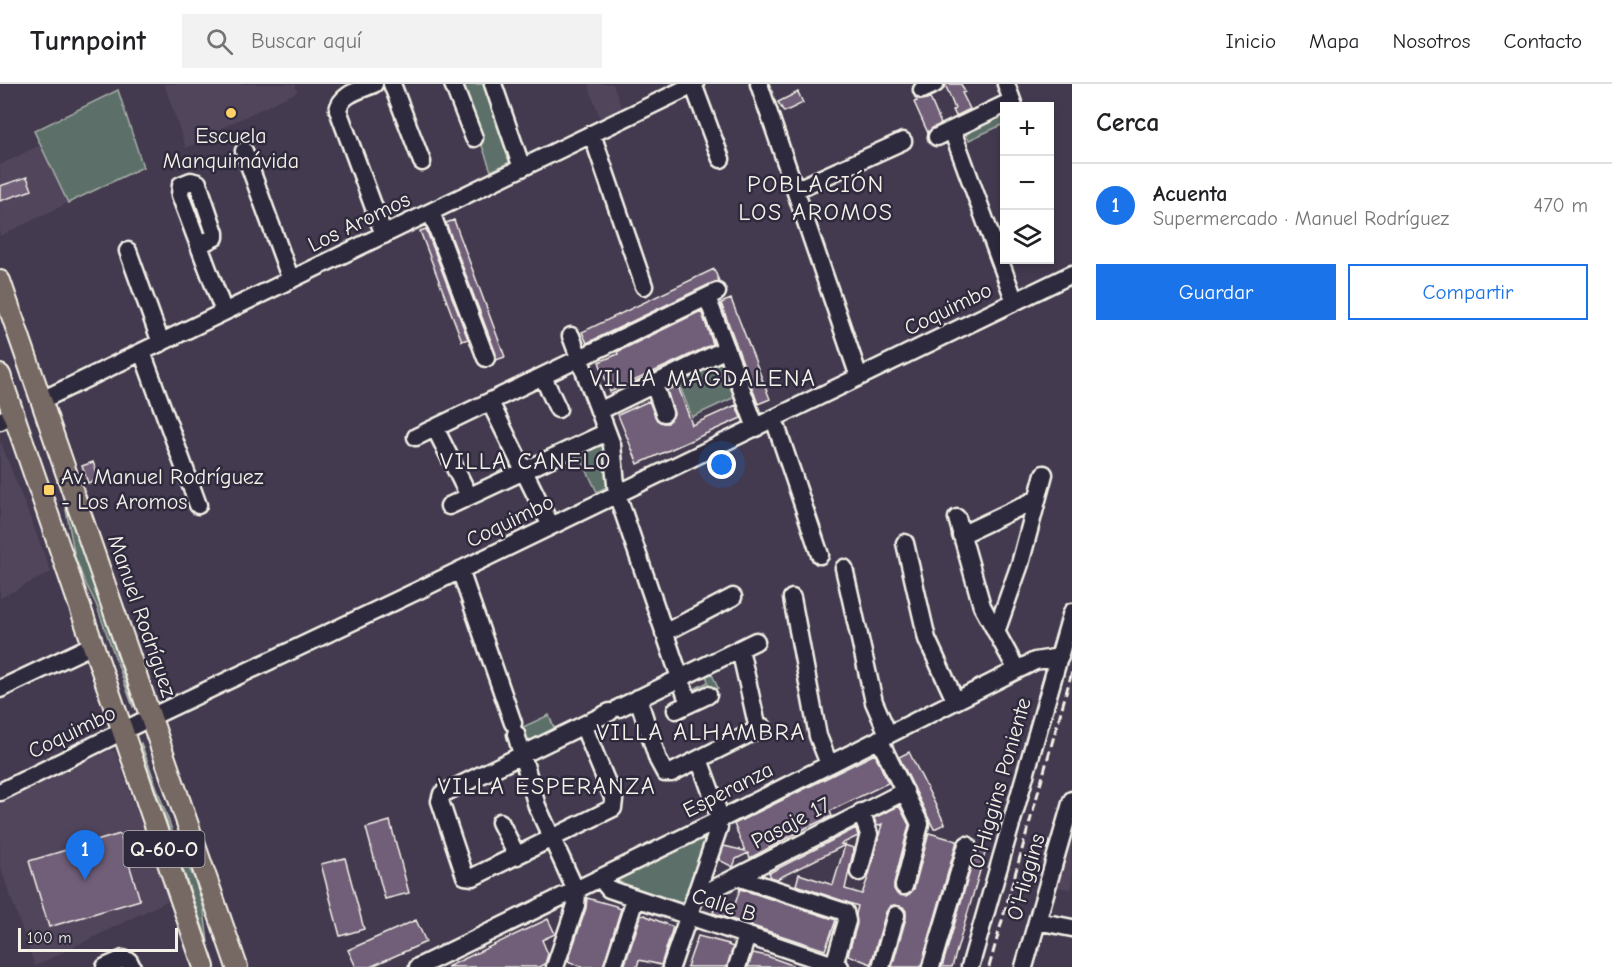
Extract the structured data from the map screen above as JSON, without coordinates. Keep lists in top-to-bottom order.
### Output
{
  "streets": {
    "main road": ["Manuel Rodríguez", "Q-60-O"],
    "street": [
      "Los Aromos",
      "Coquimbo",
      "O'Higgins Poniente",
      "Esperanza",
      "Pasaje 17",
      "O'Higgins",
      "Calle B"
    ]
  },
  "crossings": [
    ["Los Aromos", "Manuel Rodríguez"],
    ["Coquimbo", "Manuel Rodríguez"],
    ["Coquimbo", "Q-60-O"],
    ["O'Higgins Poniente", "Esperanza"],
    ["Esperanza", "Calle B"]
  ],
  "districts": [
    "POBLACIÓN LOS AROMOS",
    "VILLA MAGDALENA",
    "VILLA CANELO",
    "VILLA ALHAMBRA",
    "VILLA ESPERANZA"
  ],
  "places": {
    "other": ["Escuela Manquimávida"],
    "transit": ["Av. Manuel Rodríguez - Los Aromos"]
  },
  "scale_bar": "100 m",
  "page": {
    "header": "Turnpoint",
    "search": "Buscar aquí",
    "nav": [
      "Inicio",
      "Mapa",
      "Nosotros",
      "Contacto"
    ],
    "heading": "Cerca",
    "map_buttons": ["+", "−"],
    "list": [
      {
        "mark": "1",
        "name": "Acuenta",
        "note": "Supermercado · Manuel Rodríguez",
        "value": "470 m"
      }
    ],
    "buttons": ["Guardar", "Compartir"],
    "pins": "1",
    "scale": "100 m"
  }
}
